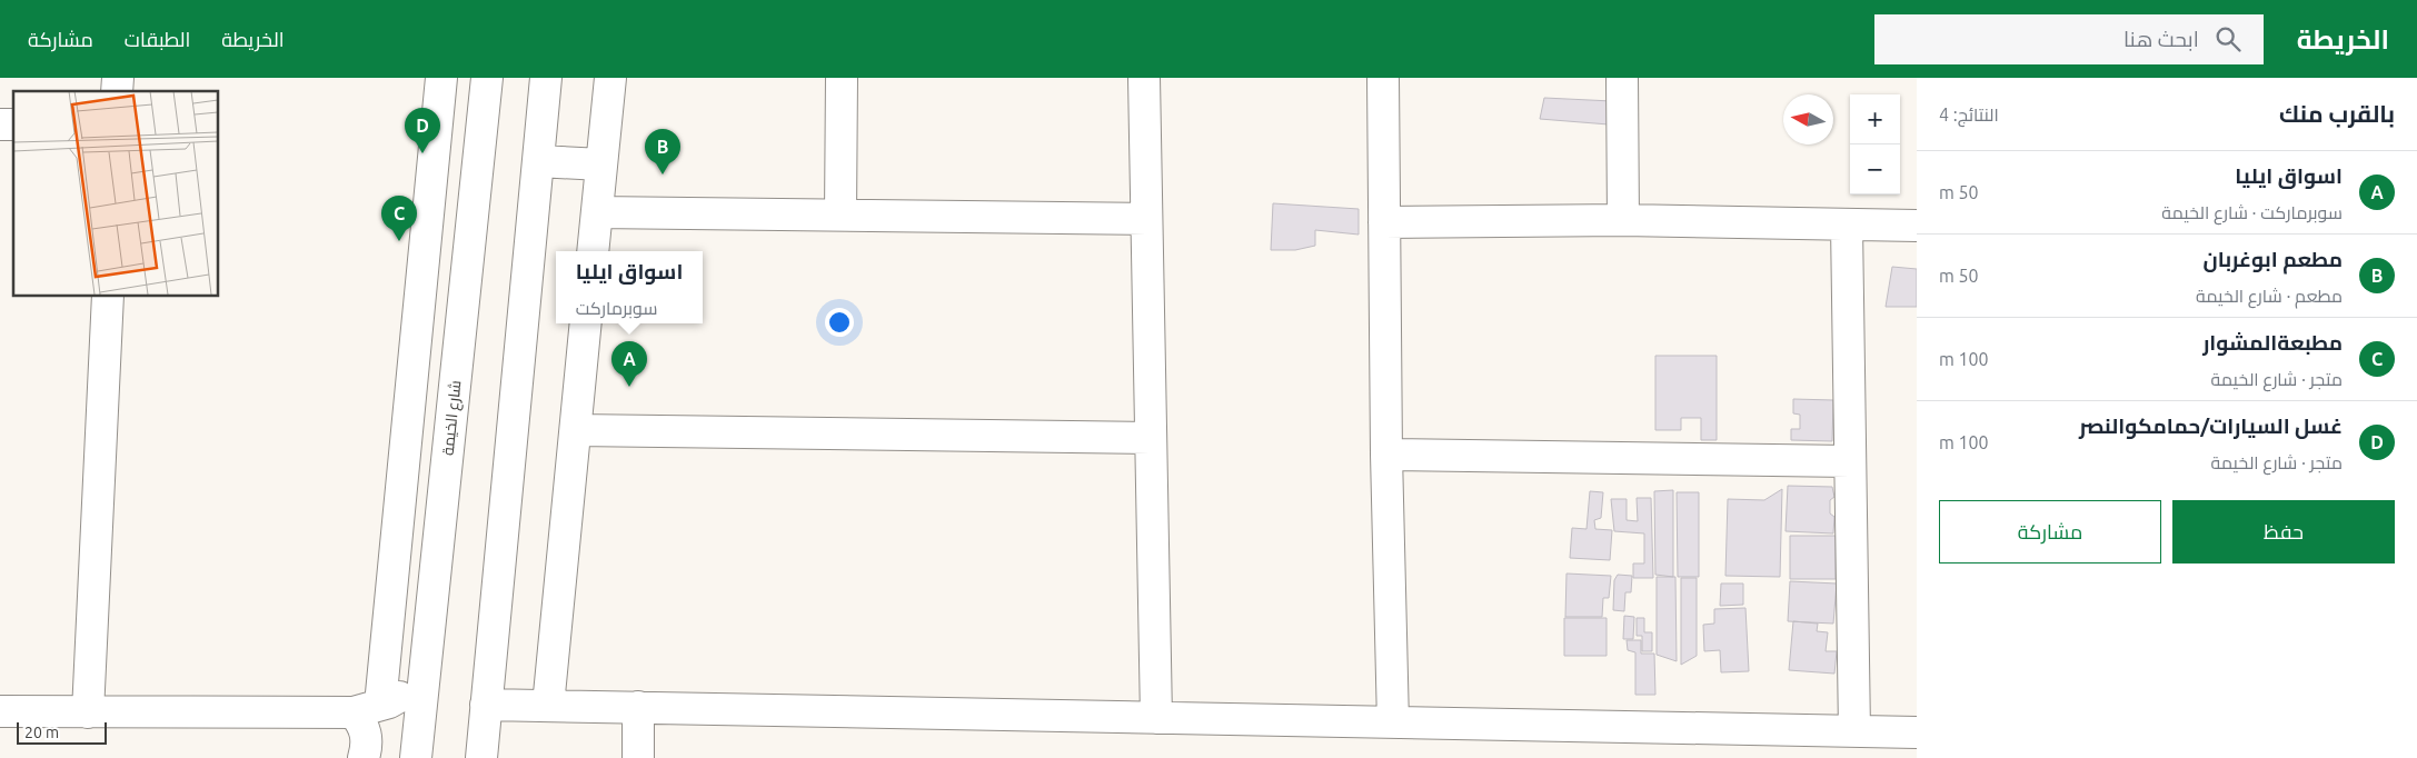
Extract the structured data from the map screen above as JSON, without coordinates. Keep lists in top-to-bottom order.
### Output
{
  "streets": {
    "street": ["شارع الخيمة"]
  },
  "scale_bar": "20 m",
  "north": "left",
  "page": {
    "header": "الخريطة",
    "search": "ابحث هنا",
    "nav": ["الخريطة", "الطبقات", "مشاركة"],
    "heading": ["بالقرب منك", "النتائج: 4"],
    "map_buttons": ["+", "−"],
    "pins": [
      "D",
      "B",
      "C",
      "A"
    ],
    "list": [
      {
        "mark": "A",
        "name": "اسواق ايليا",
        "note": "سوبرماركت · شارع الخيمة",
        "value": "50 m"
      },
      {
        "mark": "B",
        "name": "مطعم ابوغربان",
        "note": "مطعم · شارع الخيمة",
        "value": "50 m"
      },
      {
        "mark": "C",
        "name": "مطبعةالمشوار",
        "note": "متجر · شارع الخيمة",
        "value": "100 m"
      },
      {
        "mark": "D",
        "name": "غسل السيارات/حمامكوالنصر",
        "note": "متجر · شارع الخيمة",
        "value": "100 m"
      }
    ],
    "popup": ["اسواق ايليا", "سوبرماركت"],
    "buttons": ["حفظ", "مشاركة"],
    "scale": "20 m"
  }
}
